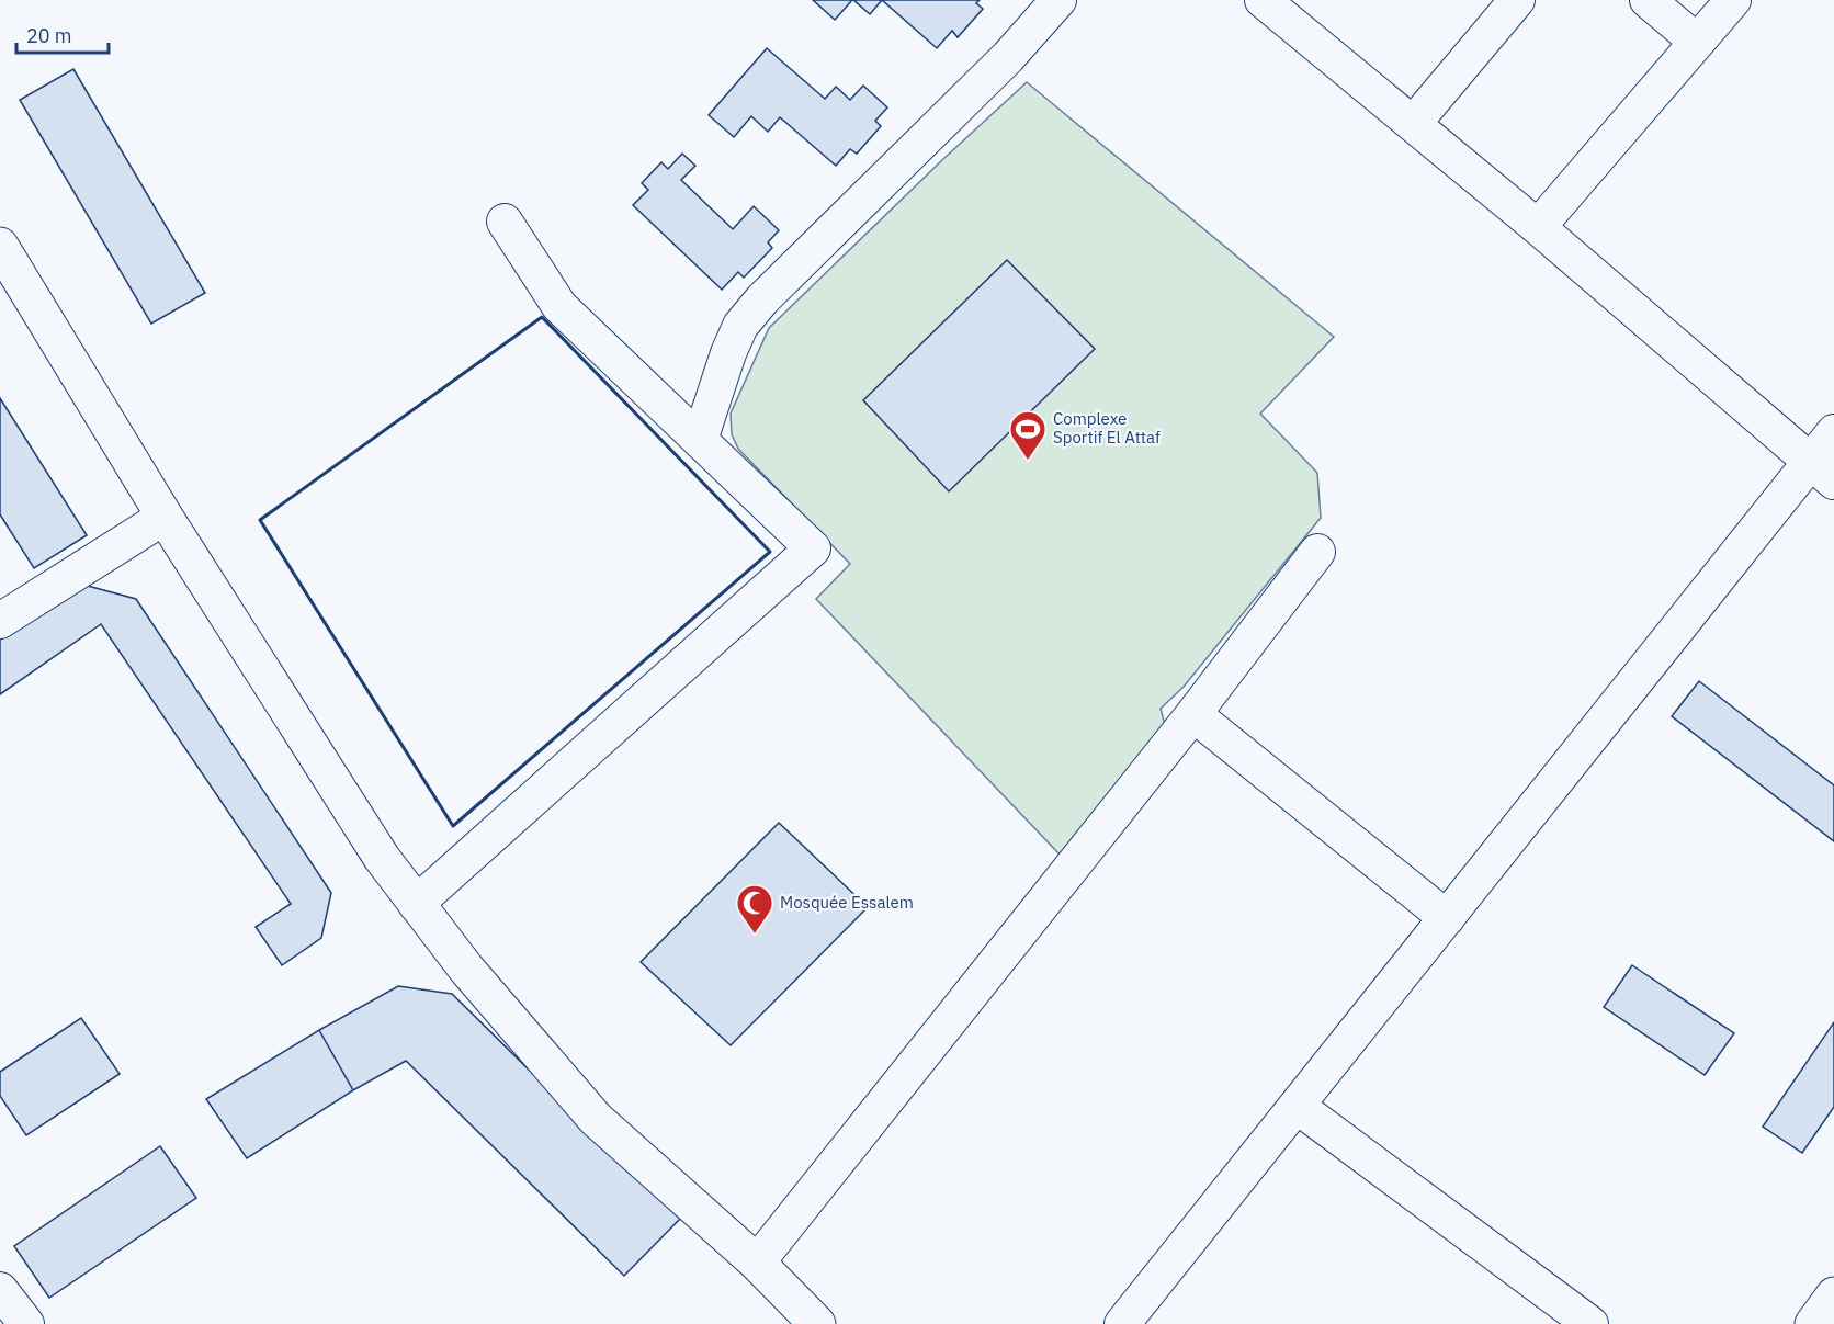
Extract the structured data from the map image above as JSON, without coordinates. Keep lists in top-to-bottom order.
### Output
{
  "places": {
    "sports": ["Complexe Sportif El Attaf"],
    "mosque": ["Mosquée Essalem"]
  },
  "scale_bar": "20 m"
}
